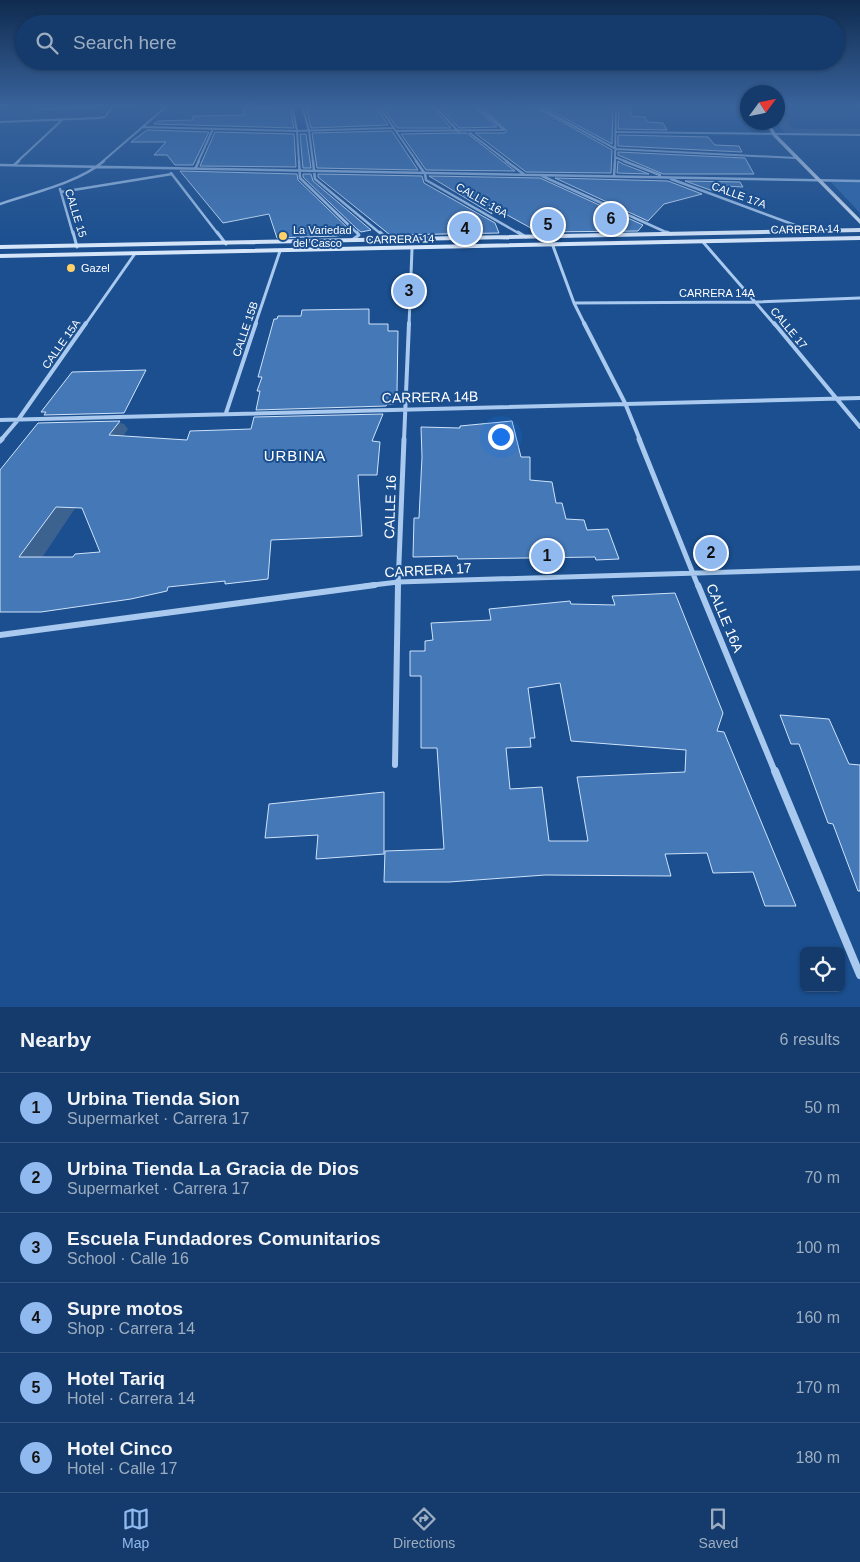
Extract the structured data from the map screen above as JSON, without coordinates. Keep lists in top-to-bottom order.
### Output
{
  "streets": {
    "main road": ["CARRERA 14"],
    "street": [
      "CALLE 17A",
      "CALLE 16A",
      "CALLE 15",
      "CARRERA 14A",
      "CALLE 17",
      "CALLE 15B",
      "CALLE 15A",
      "CARRERA 14B",
      "CALLE 16",
      "CARRERA 17"
    ]
  },
  "crossings": [
    ["CALLE 17A", "CARRERA 14"],
    ["CALLE 16A", "CARRERA 14"],
    ["CALLE 16A", "CARRERA 14A"],
    ["CALLE 16A", "CARRERA 14B"],
    ["CALLE 16A", "CARRERA 17"],
    ["CALLE 15", "CARRERA 14"],
    ["CARRERA 14", "CALLE 17"],
    ["CARRERA 14", "CALLE 15B"],
    ["CARRERA 14", "CALLE 15A"],
    ["CARRERA 14", "CALLE 16"],
    ["CARRERA 14A", "CALLE 17"],
    ["CALLE 17", "CARRERA 14B"],
    ["CALLE 15B", "CARRERA 14B"],
    ["CALLE 15A", "CARRERA 14B"],
    ["CARRERA 14B", "CALLE 16"],
    ["CALLE 16", "CARRERA 17"]
  ],
  "districts": ["URBINA"],
  "places": ["La Variedad del Casco", "Gazel"],
  "north": "top right",
  "page": {
    "search": "Search here",
    "pins": [
      "6",
      "5",
      "4",
      "3",
      "2",
      "1"
    ],
    "heading": ["Nearby", "6 results"],
    "list": [
      {
        "mark": "1",
        "name": "Urbina Tienda Sion",
        "note": "Supermarket · Carrera 17",
        "value": "50 m"
      },
      {
        "mark": "2",
        "name": "Urbina Tienda La Gracia de Dios",
        "note": "Supermarket · Carrera 17",
        "value": "70 m"
      },
      {
        "mark": "3",
        "name": "Escuela Fundadores Comunitarios",
        "note": "School · Calle 16",
        "value": "100 m"
      },
      {
        "mark": "4",
        "name": "Supre motos",
        "note": "Shop · Carrera 14",
        "value": "160 m"
      },
      {
        "mark": "5",
        "name": "Hotel Tariq",
        "note": "Hotel · Carrera 14",
        "value": "170 m"
      },
      {
        "mark": "6",
        "name": "Hotel Cinco",
        "note": "Hotel · Calle 17",
        "value": "180 m"
      }
    ],
    "nav": ["Map", "Directions", "Saved"]
  }
}
